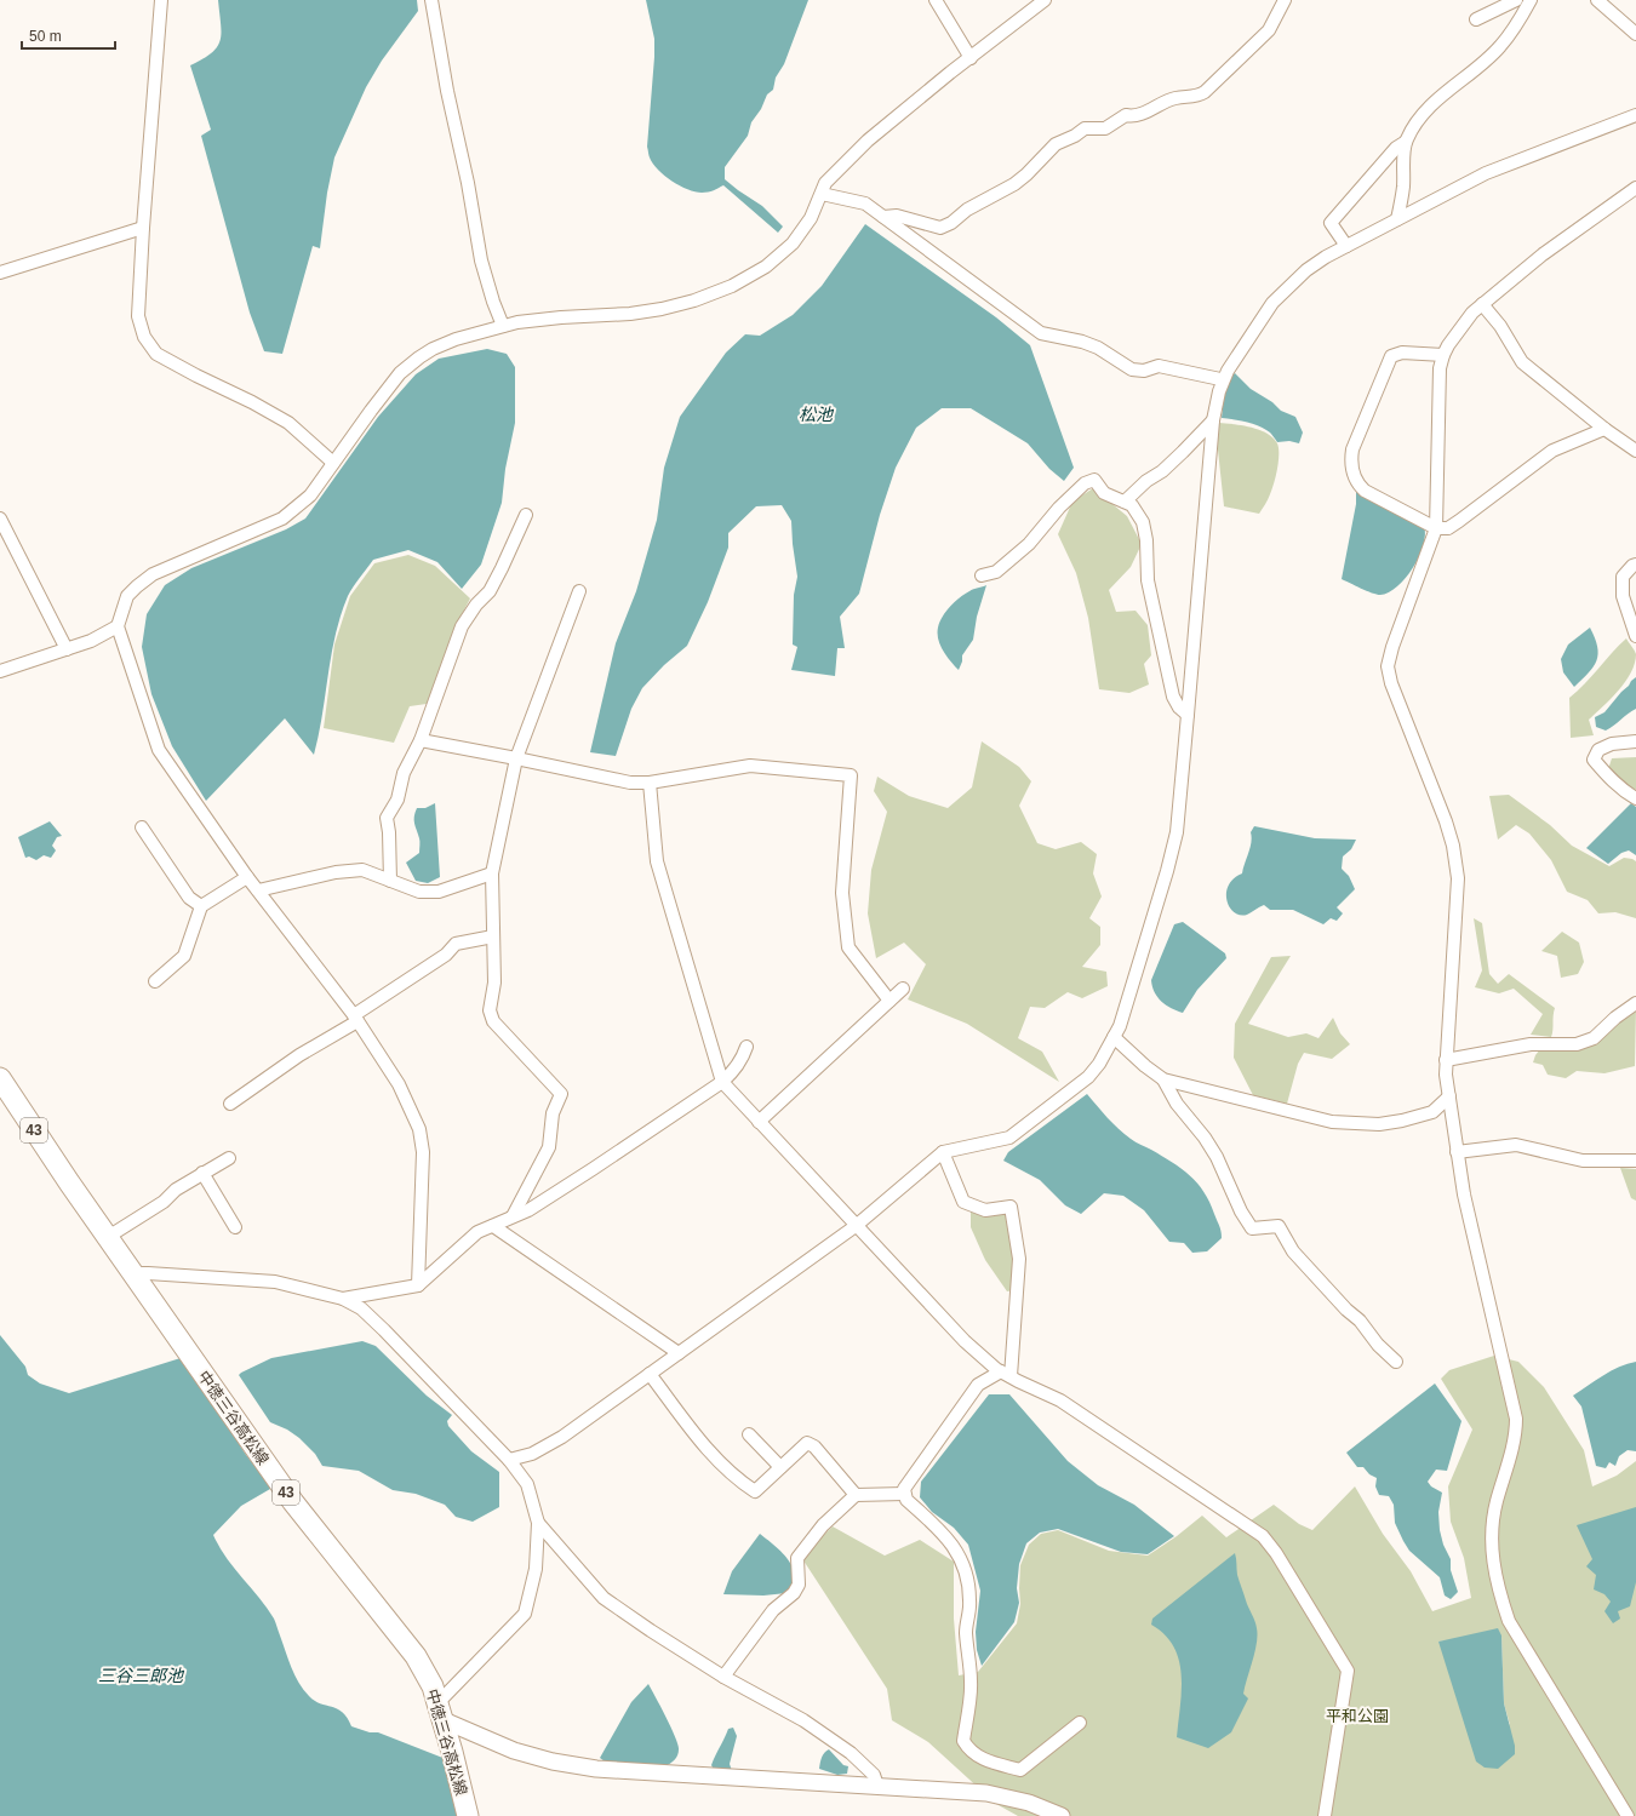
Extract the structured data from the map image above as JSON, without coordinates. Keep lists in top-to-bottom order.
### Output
{
  "streets": {
    "main road": ["43", "中徳三谷高松線"]
  },
  "water": ["松池", "三谷三郎池"],
  "parks": ["平和公園"],
  "scale_bar": "50 m"
}
